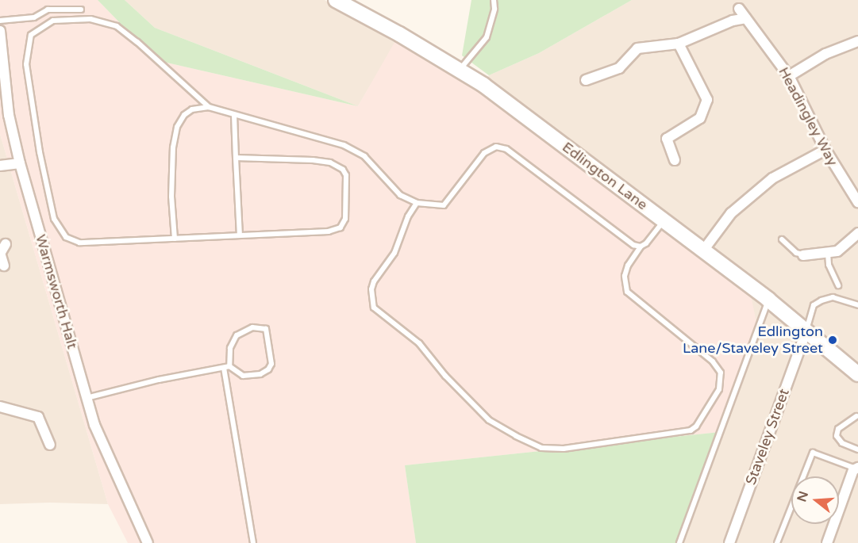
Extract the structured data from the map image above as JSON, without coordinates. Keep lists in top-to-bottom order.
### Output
{
  "streets": {
    "main road": ["Edlington Lane"],
    "street": ["Headingley Way", "Warmsworth Halt", "Staveley Street"]
  },
  "crossings": [
    ["Edlington Lane", "Staveley Street"]
  ],
  "places": ["Edlington Lane/Staveley Street"],
  "north": "left"
}
